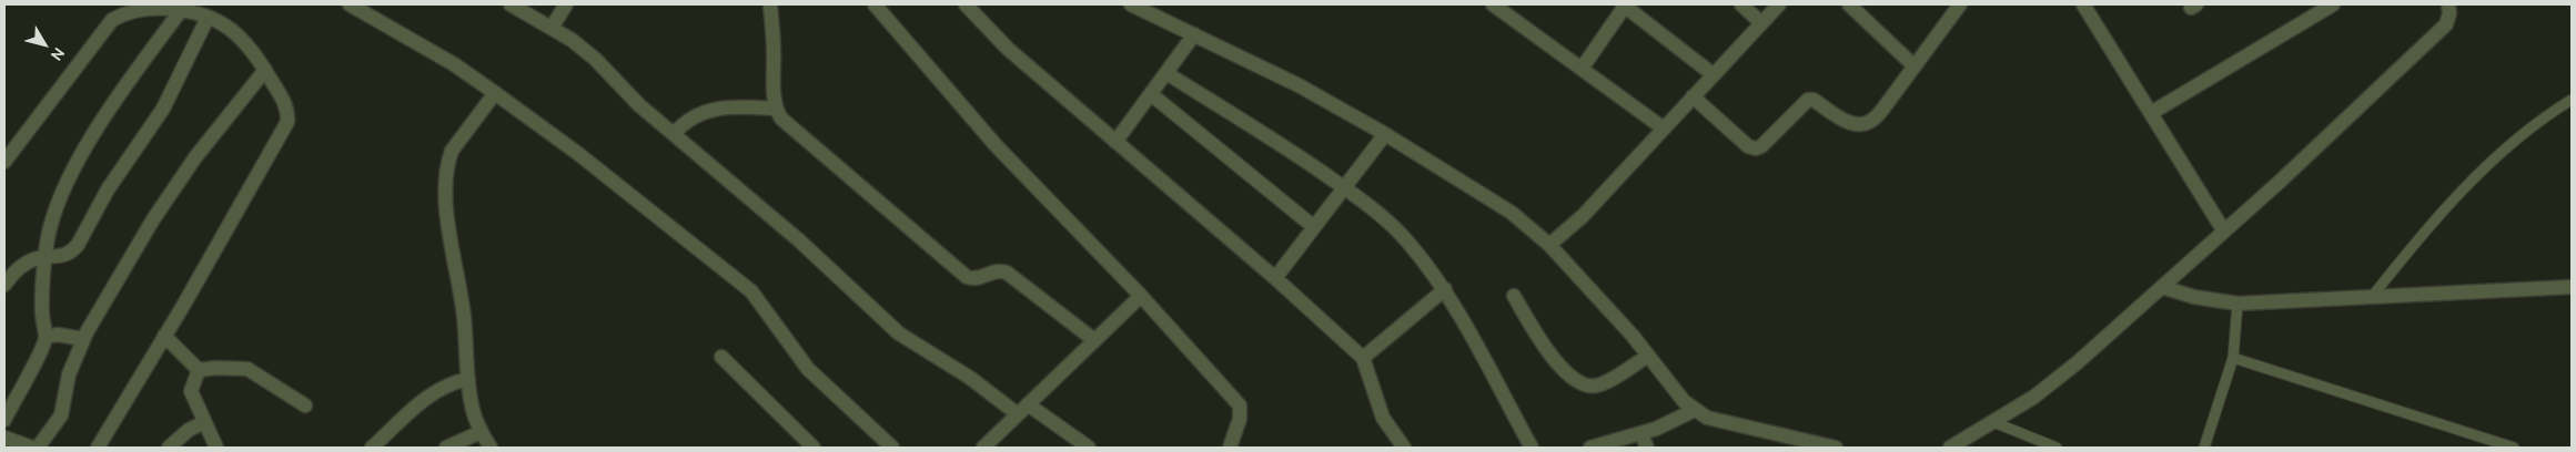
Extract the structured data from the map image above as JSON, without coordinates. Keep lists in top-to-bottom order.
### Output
{
  "north": "bottom right"
}
